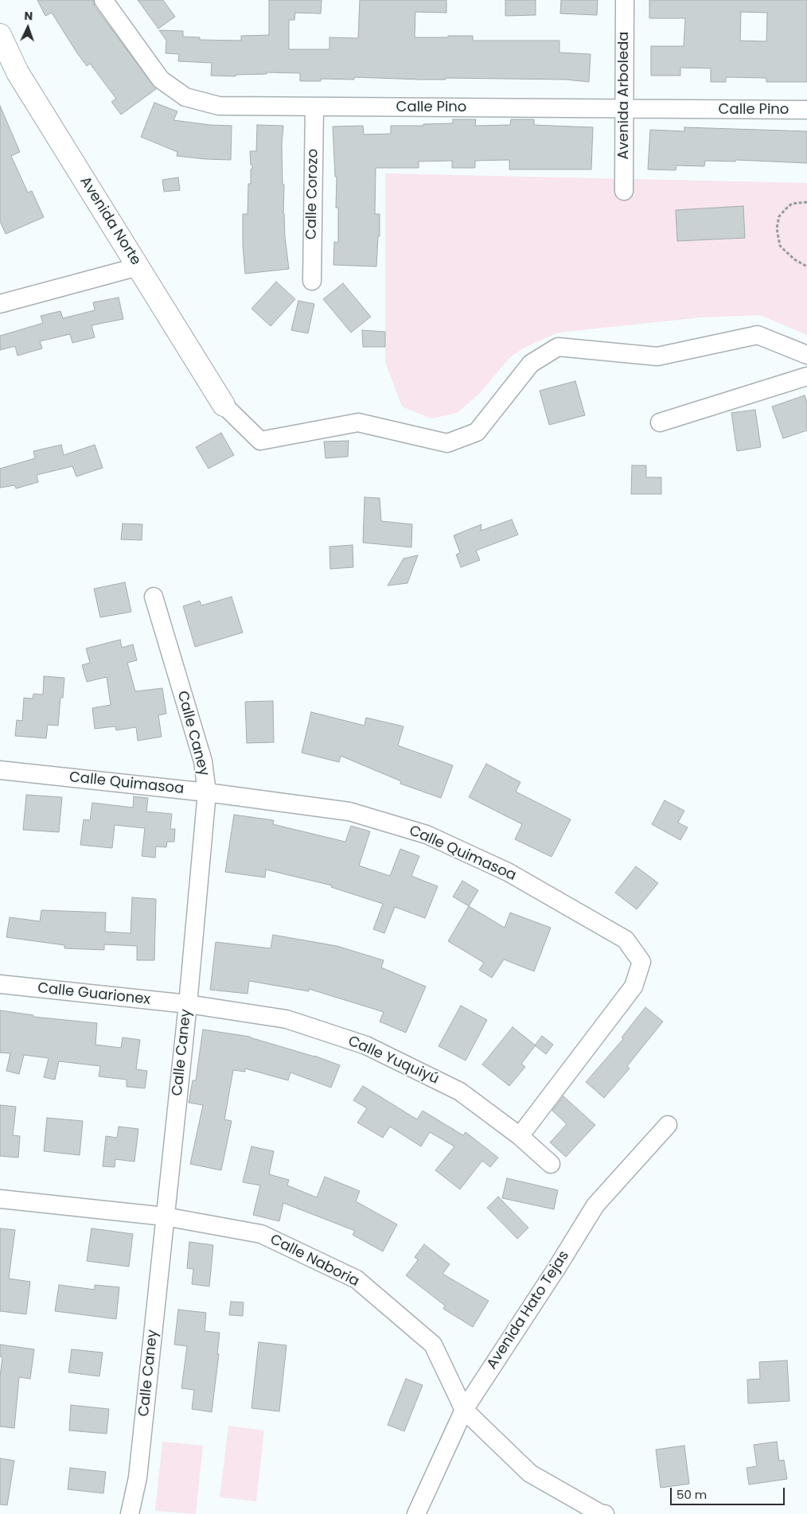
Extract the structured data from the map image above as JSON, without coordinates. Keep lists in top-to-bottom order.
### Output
{
  "streets": {
    "street": [
      "Avenida Arboleda",
      "Calle Pino",
      "Calle Corozo",
      "Avenida Norte",
      "Calle Caney",
      "Calle Quimasoa",
      "Calle Guarionex",
      "Calle Yuquiyú",
      "Calle Naboria",
      "Avenida Hato Tejas"
    ]
  },
  "crossings": [
    ["Avenida Arboleda", "Calle Pino"],
    ["Calle Pino", "Calle Corozo"],
    ["Calle Caney", "Calle Quimasoa"],
    ["Calle Caney", "Calle Guarionex"],
    ["Calle Caney", "Calle Yuquiyú"],
    ["Calle Caney", "Calle Naboria"],
    ["Calle Quimasoa", "Calle Yuquiyú"],
    ["Calle Guarionex", "Calle Yuquiyú"],
    ["Calle Naboria", "Avenida Hato Tejas"]
  ],
  "scale_bar": "50 m",
  "north": "top"
}
